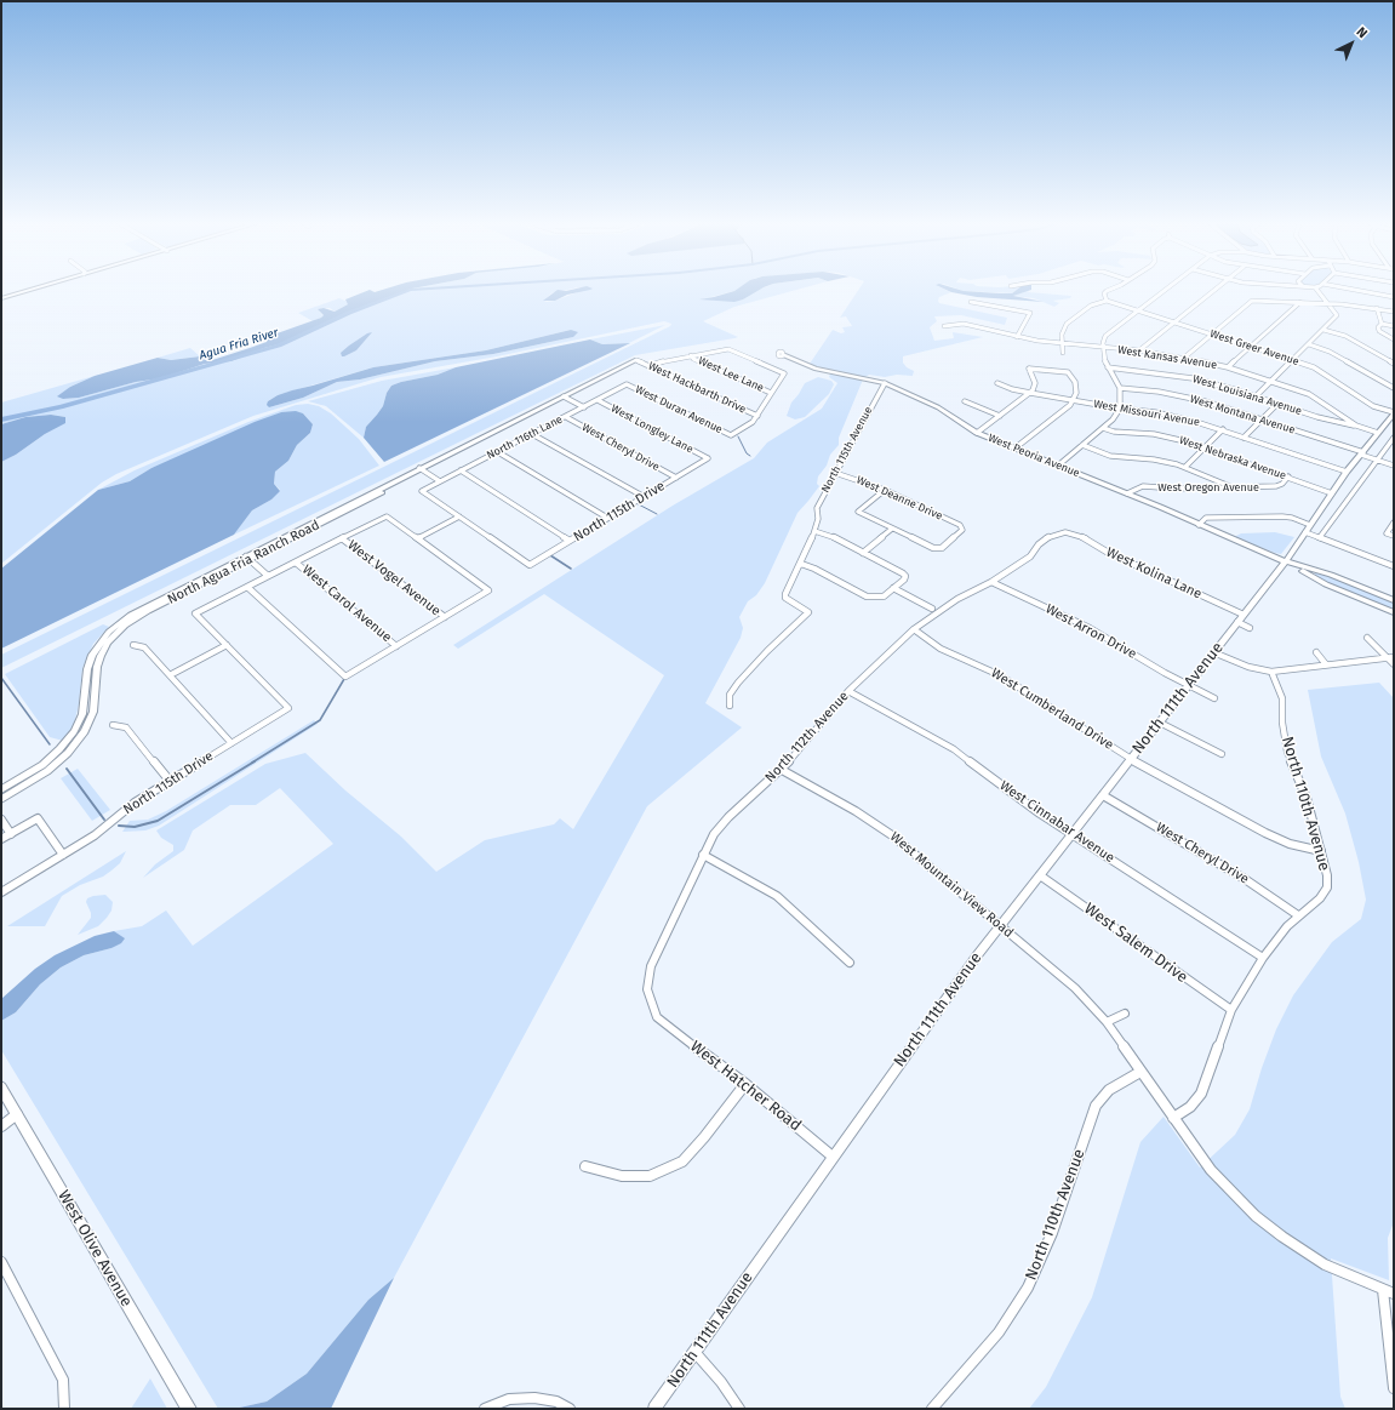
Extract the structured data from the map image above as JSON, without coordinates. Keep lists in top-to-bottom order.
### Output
{
  "streets": {
    "main road": ["West Olive Avenue"],
    "street": [
      "West Greer Avenue",
      "West Kansas Avenue",
      "West Lee Lane",
      "West Hackbarth Drive",
      "West Louisiana Avenue",
      "West Duran Avenue",
      "West Missouri Avenue",
      "West Montana Avenue",
      "West Longley Lane",
      "North 116th Lane",
      "West Cheryl Drive",
      "North 115th Avenue",
      "West Peoria Avenue",
      "West Nebraska Avenue",
      "West Oregon Avenue",
      "West Deanne Drive",
      "North 115th Drive",
      "North Agua Fria Ranch Road",
      "West Kolina Lane",
      "West Vogel Avenue",
      "West Carol Avenue",
      "West Arron Drive",
      "North 111th Avenue",
      "West Cumberland Drive",
      "North 112th Avenue",
      "North 110th Avenue",
      "West Cinnabar Avenue",
      "West Mountain View Road",
      "West Salem Drive",
      "West Hatcher Road"
    ]
  },
  "crossings": [
    ["West Greer Avenue", "North 111th Avenue"],
    ["West Kansas Avenue", "West Louisiana Avenue"],
    ["West Kansas Avenue", "North 111th Avenue"],
    ["West Hackbarth Drive", "West Duran Avenue"],
    ["West Hackbarth Drive", "North Agua Fria Ranch Road"],
    ["West Duran Avenue", "North 116th Lane"],
    ["West Missouri Avenue", "North 111th Avenue"],
    ["West Montana Avenue", "North 111th Avenue"],
    ["West Longley Lane", "North 116th Lane"],
    ["West Longley Lane", "North 115th Drive"],
    ["North 116th Lane", "West Cheryl Drive"],
    ["North 116th Lane", "North 115th Drive"],
    ["West Cheryl Drive", "North 115th Drive"],
    ["West Cheryl Drive", "North Agua Fria Ranch Road"],
    ["West Cheryl Drive", "North 111th Avenue"],
    ["West Cheryl Drive", "North 110th Avenue"],
    ["North 115th Avenue", "West Peoria Avenue"],
    ["North 115th Avenue", "West Deanne Drive"],
    ["West Peoria Avenue", "West Oregon Avenue"],
    ["West Peoria Avenue", "North 111th Avenue"],
    ["West Nebraska Avenue", "West Oregon Avenue"],
    ["West Nebraska Avenue", "North 111th Avenue"],
    ["West Kolina Lane", "North 111th Avenue"],
    ["West Kolina Lane", "North 112th Avenue"],
    ["West Arron Drive", "North 111th Avenue"],
    ["West Arron Drive", "North 112th Avenue"],
    ["North 111th Avenue", "West Cumberland Drive"],
    ["North 111th Avenue", "West Cinnabar Avenue"],
    ["North 111th Avenue", "West Mountain View Road"],
    ["North 111th Avenue", "West Salem Drive"],
    ["North 111th Avenue", "West Hatcher Road"],
    ["West Cumberland Drive", "North 112th Avenue"],
    ["West Cumberland Drive", "North 110th Avenue"],
    ["North 112th Avenue", "West Cinnabar Avenue"],
    ["North 112th Avenue", "West Mountain View Road"],
    ["North 112th Avenue", "West Hatcher Road"],
    ["North 110th Avenue", "West Cinnabar Avenue"],
    ["North 110th Avenue", "West Mountain View Road"],
    ["North 110th Avenue", "West Salem Drive"]
  ],
  "water": ["Agua Fria River"],
  "north": "top right"
}
